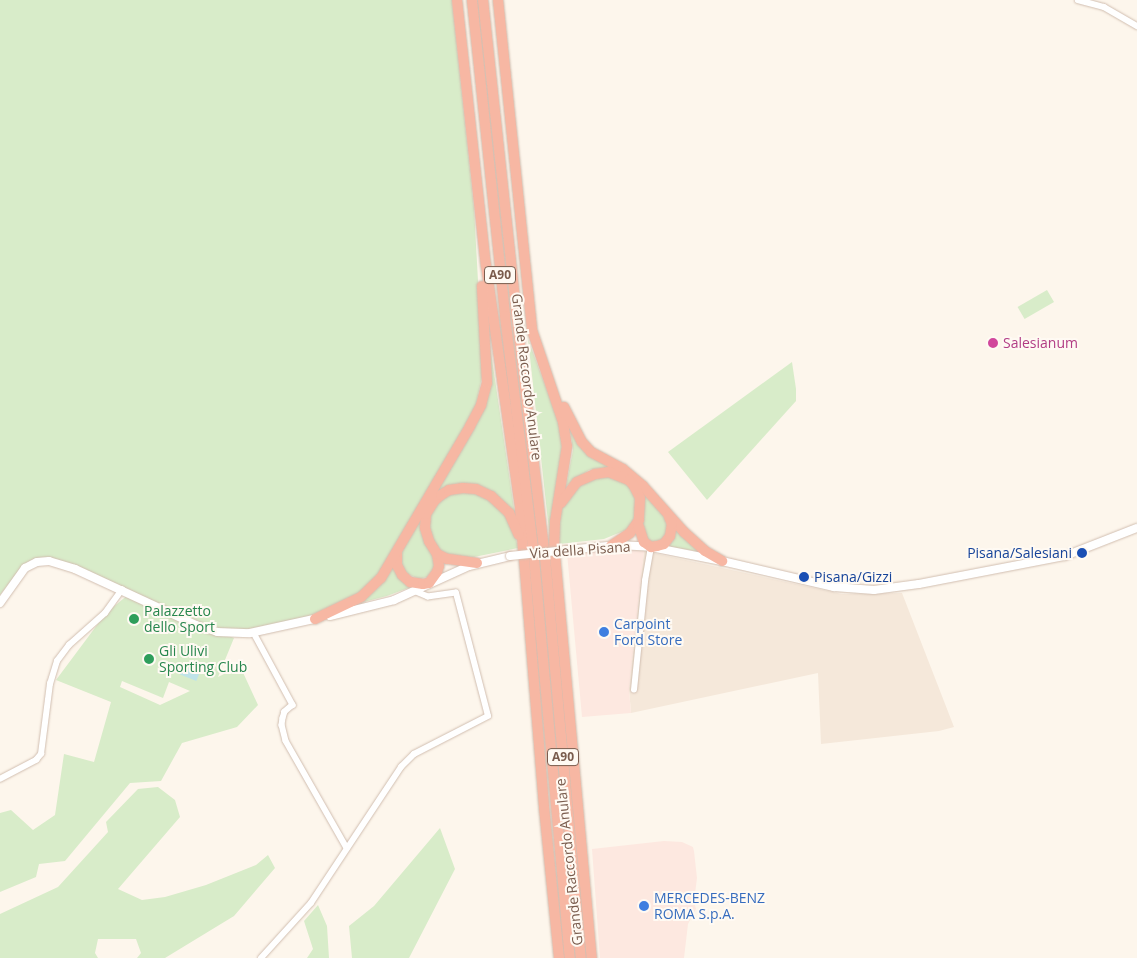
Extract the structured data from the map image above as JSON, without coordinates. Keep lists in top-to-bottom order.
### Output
{
  "streets": {
    "highway": ["A90", "Grande Raccordo Anulare"],
    "main road": ["Via della Pisana"]
  },
  "places": [
    "Salesianum",
    "Pisana/Salesiani",
    "Pisana/Gizzi",
    "Palazzetto dello Sport",
    "Carpoint Ford Store",
    "Gli Ulivi Sporting Club",
    "MERCEDES-BENZ ROMA S.p.A."
  ]
}
